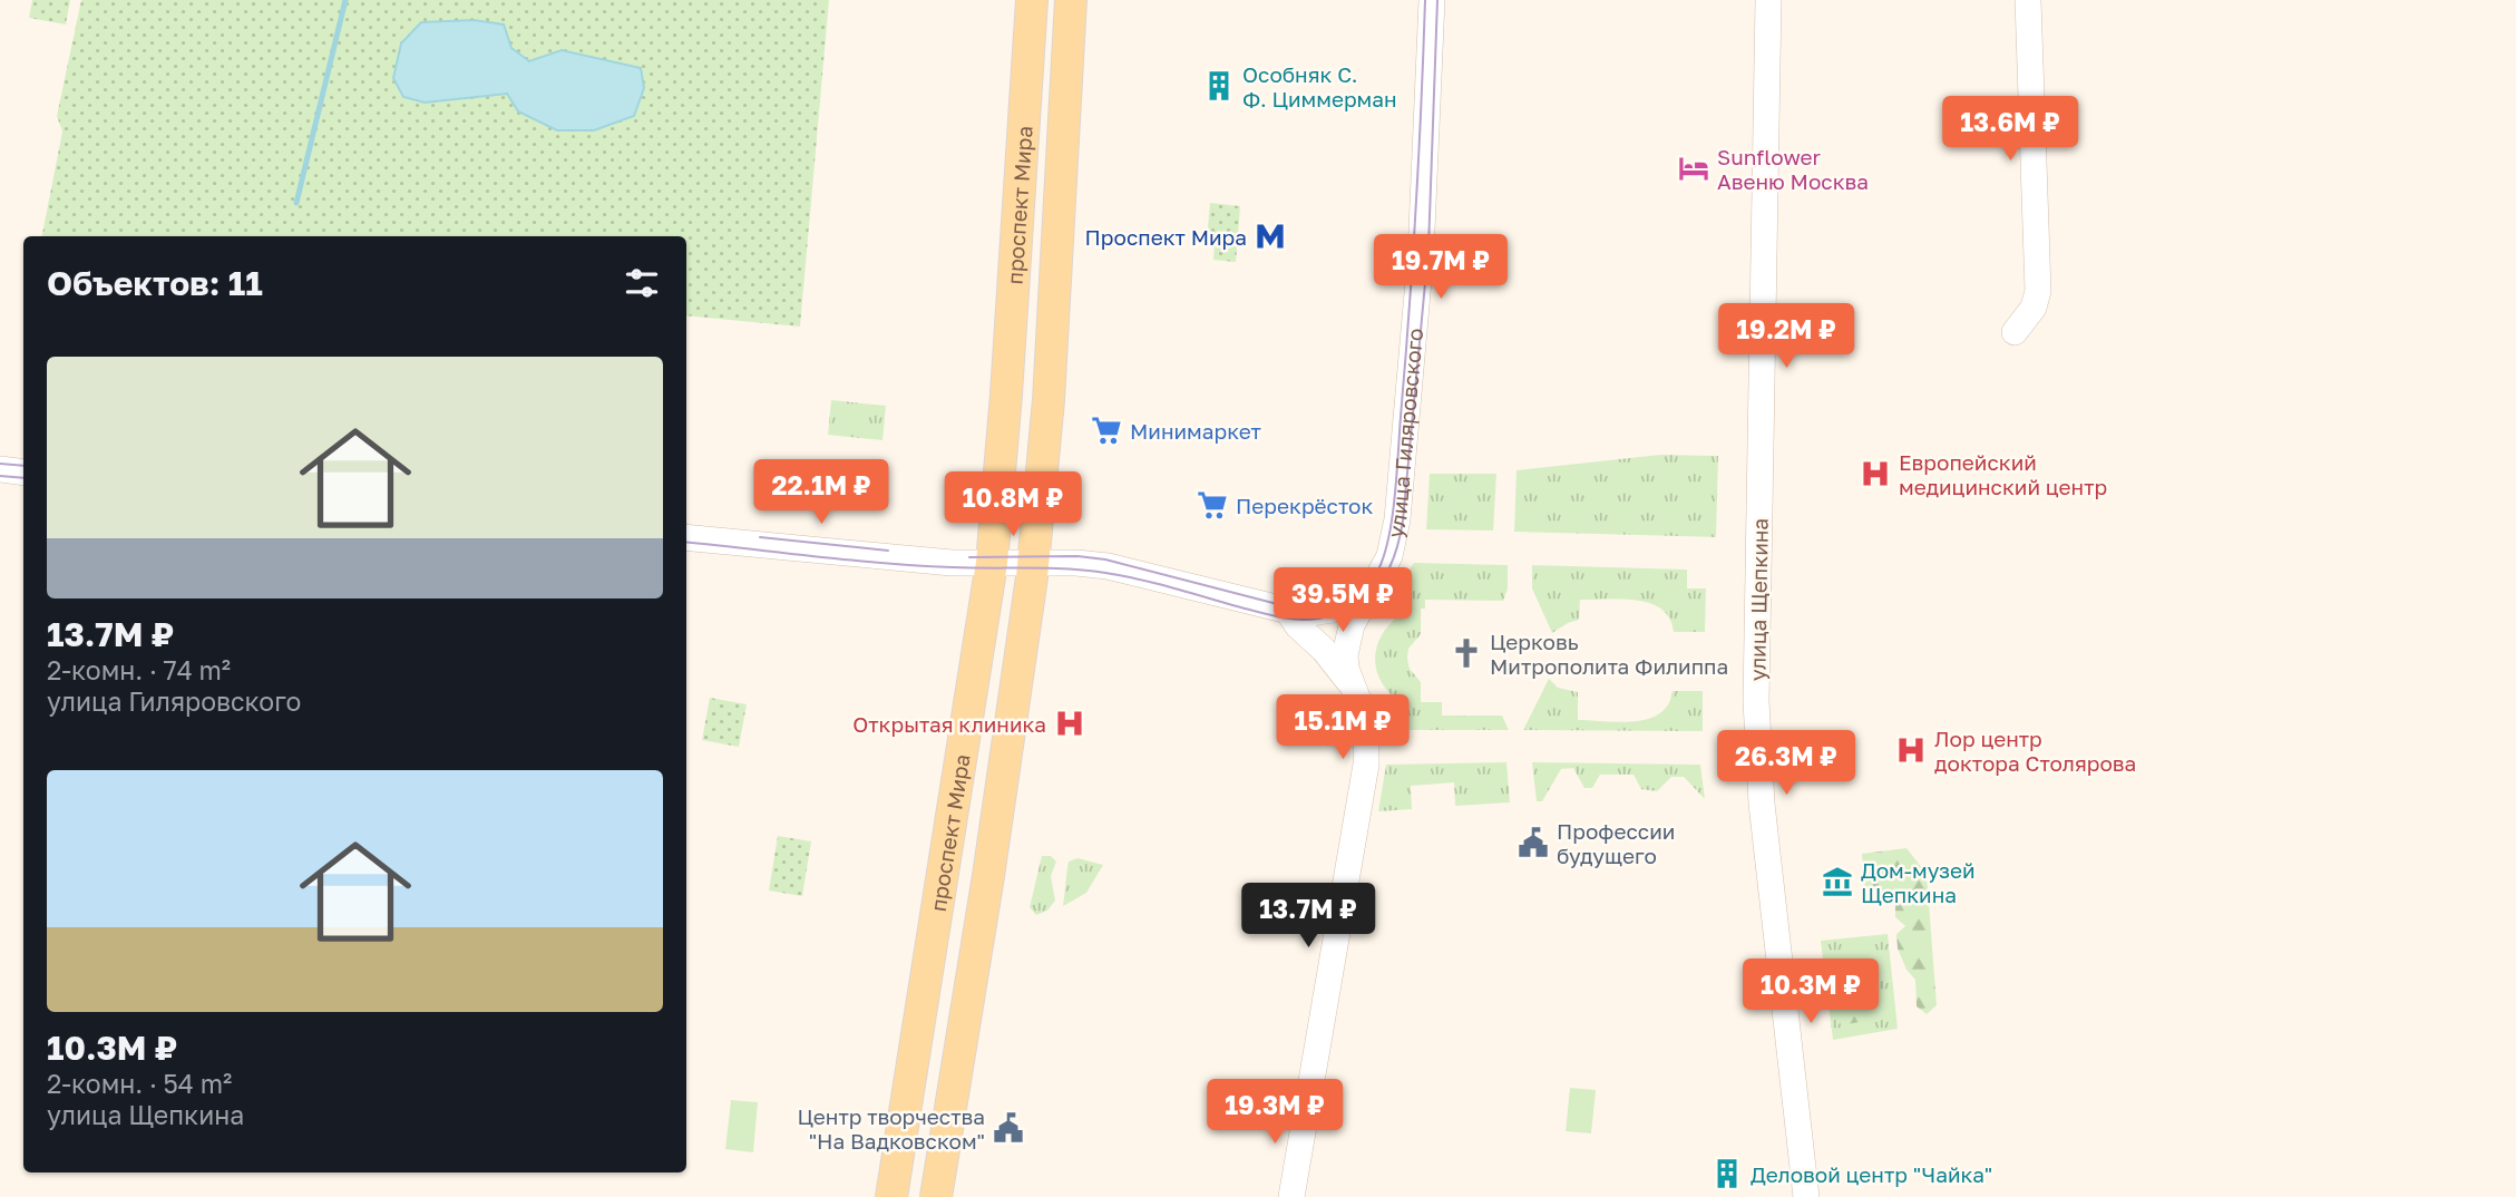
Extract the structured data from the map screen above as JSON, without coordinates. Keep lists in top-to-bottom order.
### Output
{
  "streets": {
    "main road": ["проспект Мира"],
    "street": ["улица Гиляровского", "улица Щепкина"]
  },
  "places": {
    "building": ["Особняк С. Ф. Циммерман", "Деловой центр \"Чайка\""],
    "hotel": ["Sunflower Авеню Москва"],
    "metro station": ["Проспект Мира"],
    "supermarket": ["Минимаркет", "Перекрёсток"],
    "hospital": ["Европейский медицинский центр", "Открытая клиника", "Лор центр доктора Столярова"],
    "church": ["Церковь Митрополита Филиппа"],
    "public building": ["Профессии будущего", "Центр творчества \"На Вадковском\""],
    "museum": ["Дом-музей Щепкина"]
  },
  "page": {
    "price": [
      "13.6M ₽",
      "19.7M ₽",
      "19.2M ₽",
      "22.1M ₽",
      "10.8M ₽",
      "39.5M ₽",
      "15.1M ₽",
      "26.3M ₽",
      "13.7M ₽",
      "10.3M ₽",
      "19.3M ₽"
    ],
    "heading": "Объектов: 11",
    "list": [
      {
        "name": "13.7M ₽",
        "note": "2-комн. · 74 m² · улица Гиляровского"
      },
      {
        "name": "10.3M ₽",
        "note": "2-комн. · 54 m² · улица Щепкина"
      }
    ]
  }
}
